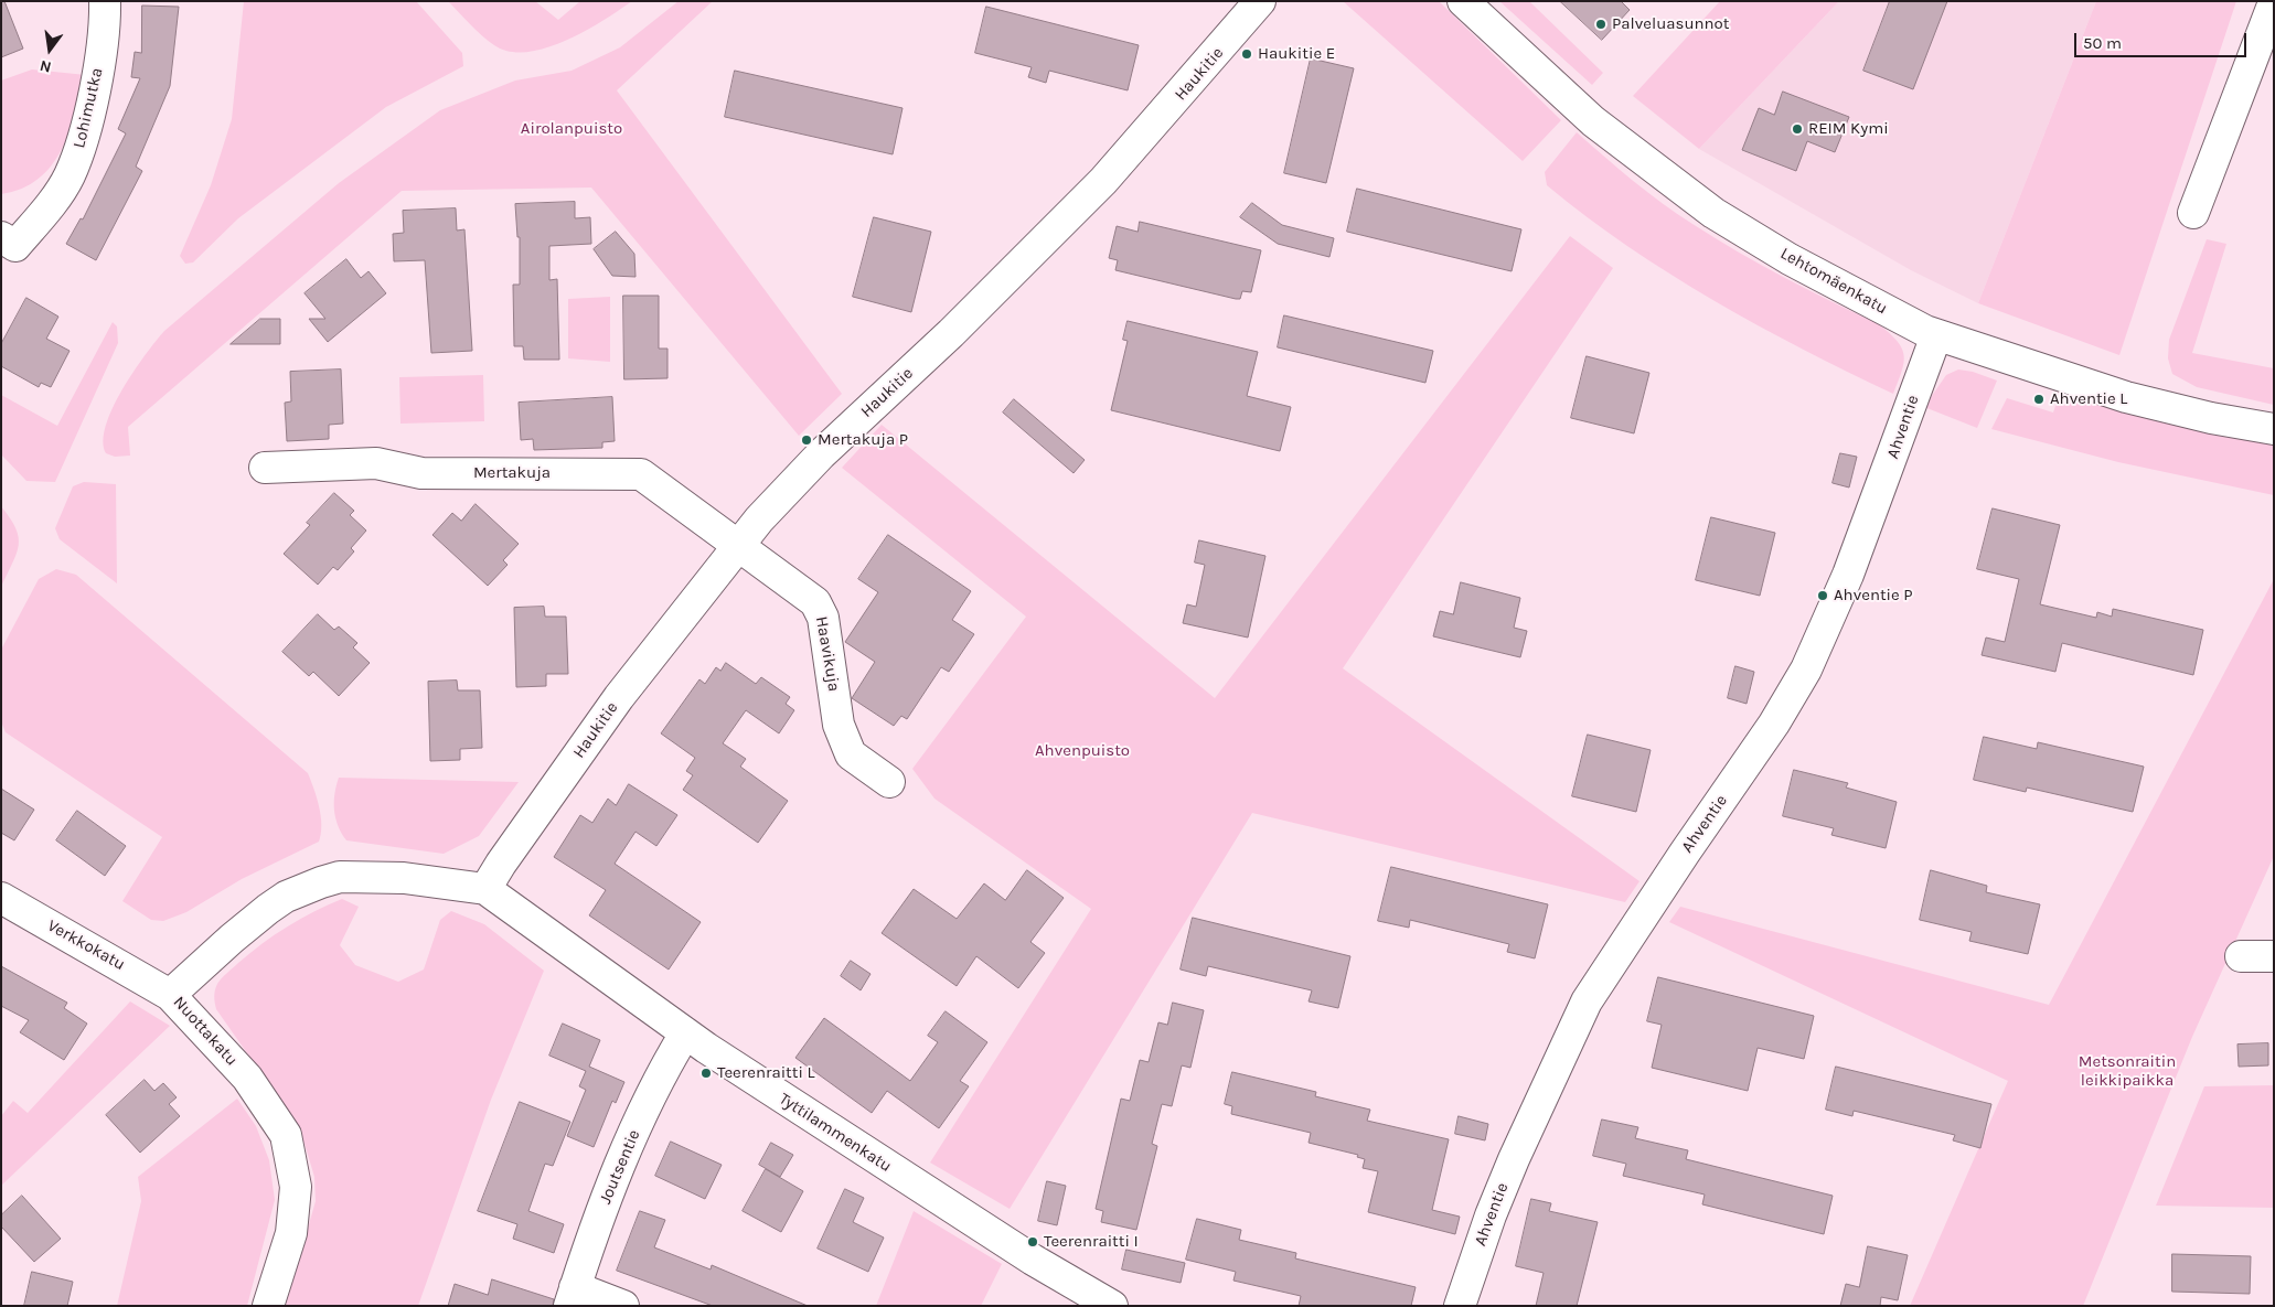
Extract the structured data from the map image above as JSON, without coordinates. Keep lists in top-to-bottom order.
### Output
{
  "streets": {
    "street": [
      "Haukitie",
      "Lohimutka",
      "Lehtomäenkatu",
      "Ahventie",
      "Mertakuja",
      "Haavikuja",
      "Verkkokatu",
      "Nuottakatu",
      "Tyttilammenkatu",
      "Joutsentie"
    ]
  },
  "crossings": [
    ["Haukitie", "Mertakuja"],
    ["Haukitie", "Haavikuja"],
    ["Haukitie", "Nuottakatu"],
    ["Haukitie", "Tyttilammenkatu"],
    ["Lehtomäenkatu", "Ahventie"],
    ["Mertakuja", "Haavikuja"],
    ["Verkkokatu", "Nuottakatu"],
    ["Nuottakatu", "Tyttilammenkatu"],
    ["Tyttilammenkatu", "Joutsentie"]
  ],
  "parks": ["Airolanpuisto", "Ahvenpuisto", "Metsonraitin leikkipaikka"],
  "places": [
    "Palveluasunnot",
    "Haukitie E",
    "REIM Kymi",
    "Ahventie L",
    "Mertakuja P",
    "Ahventie P",
    "Teerenraitti L",
    "Teerenraitti I"
  ],
  "scale_bar": "50 m",
  "north": "bottom"
}
